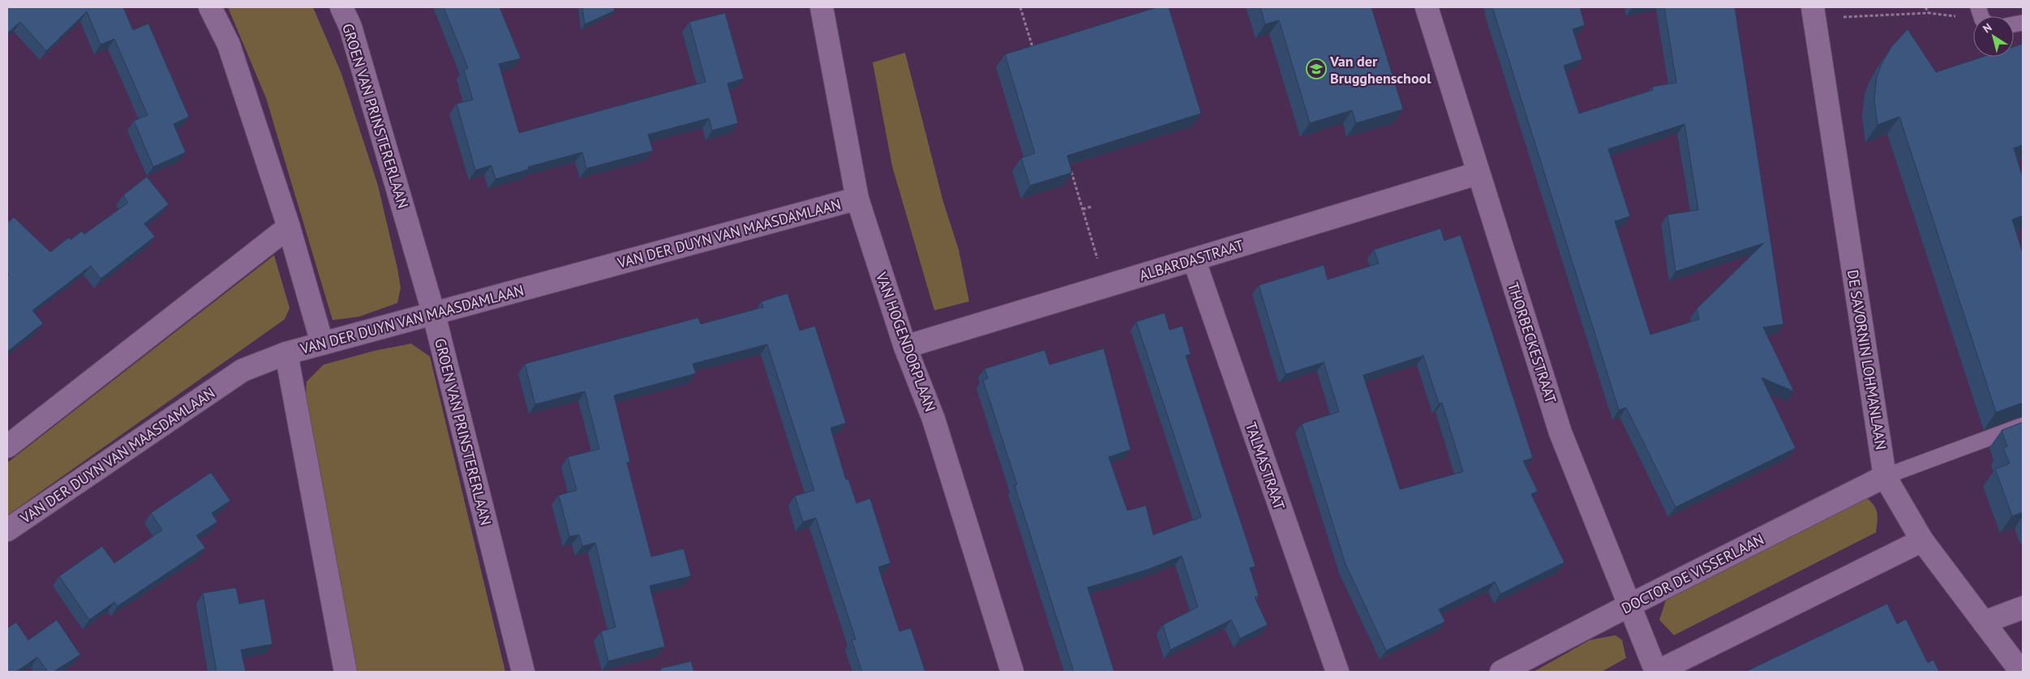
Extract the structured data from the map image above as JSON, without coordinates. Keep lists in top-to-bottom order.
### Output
{
  "streets": {
    "street": [
      "GROEN VAN PRINSTERERLAAN",
      "VAN DER DUYN VAN MAASDAMLAAN",
      "ALBARDASTRAAT",
      "VAN HOGENDORPLAAN",
      "THORBECKESTRAAT",
      "DE SAVORNIN LOHMANLAAN",
      "TALMASTRAAT",
      "DOCTOR DE VISSERLAAN"
    ]
  },
  "crossings": [
    ["GROEN VAN PRINSTERERLAAN", "VAN DER DUYN VAN MAASDAMLAAN"],
    ["VAN DER DUYN VAN MAASDAMLAAN", "VAN HOGENDORPLAAN"],
    ["ALBARDASTRAAT", "VAN HOGENDORPLAAN"],
    ["ALBARDASTRAAT", "THORBECKESTRAAT"],
    ["ALBARDASTRAAT", "TALMASTRAAT"],
    ["THORBECKESTRAAT", "DOCTOR DE VISSERLAAN"],
    ["DE SAVORNIN LOHMANLAAN", "DOCTOR DE VISSERLAAN"]
  ],
  "places": {
    "school or university": ["Van der Brugghenschool"]
  },
  "north": "top left"
}
